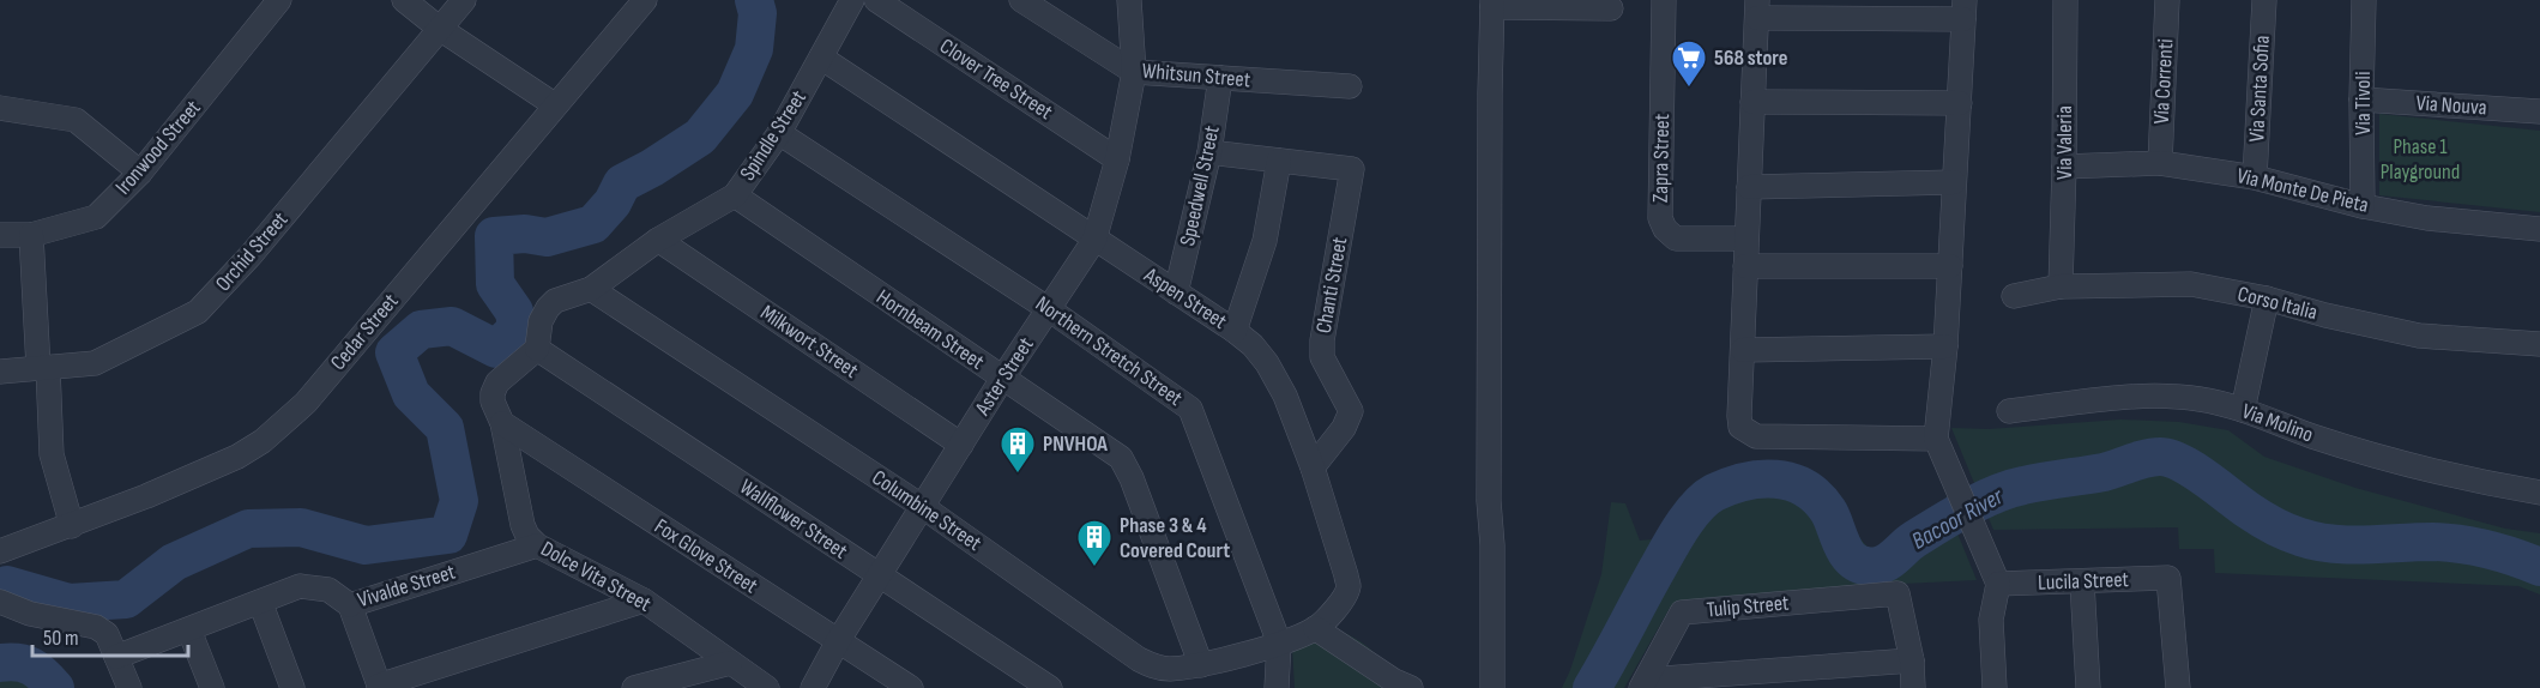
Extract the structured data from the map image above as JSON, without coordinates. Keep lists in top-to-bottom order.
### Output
{
  "streets": {
    "street": [
      "Whitsun Street",
      "Clover Tree Street",
      "Via Correnti",
      "Via Santa Sofia",
      "Via Tivoli",
      "Via Nouva",
      "Spindle Street",
      "Via Valeria",
      "Ironwood Street",
      "Zapra Street",
      "Speedwell Street",
      "Via Monte De Pieta",
      "Orchid Street",
      "Chanti Street",
      "Aspen Street",
      "Corso Italia",
      "Hornbeam Street",
      "Cedar Street",
      "Milkwort Street",
      "Northern Stretch Street",
      "Aster Street",
      "Via Molino",
      "Columbine Street",
      "Wallflower Street",
      "Fox Glove Street",
      "Dolce Vita Street",
      "Lucila Street",
      "Vivalde Street",
      "Tulip Street"
    ]
  },
  "crossings": [
    ["Whitsun Street", "Speedwell Street"],
    ["Whitsun Street", "Aster Street"],
    ["Clover Tree Street", "Aster Street"],
    ["Via Correnti", "Via Monte De Pieta"],
    ["Via Santa Sofia", "Via Monte De Pieta"],
    ["Via Tivoli", "Via Nouva"],
    ["Via Tivoli", "Via Monte De Pieta"],
    ["Spindle Street", "Aspen Street"],
    ["Spindle Street", "Hornbeam Street"],
    ["Spindle Street", "Milkwort Street"],
    ["Spindle Street", "Northern Stretch Street"],
    ["Spindle Street", "Columbine Street"],
    ["Spindle Street", "Wallflower Street"],
    ["Spindle Street", "Dolce Vita Street"],
    ["Via Valeria", "Via Monte De Pieta"],
    ["Via Valeria", "Corso Italia"],
    ["Speedwell Street", "Aspen Street"],
    ["Chanti Street", "Aspen Street"],
    ["Aspen Street", "Northern Stretch Street"],
    ["Aspen Street", "Aster Street"],
    ["Aspen Street", "Columbine Street"],
    ["Hornbeam Street", "Aster Street"],
    ["Hornbeam Street", "Columbine Street"],
    ["Milkwort Street", "Aster Street"],
    ["Northern Stretch Street", "Aster Street"],
    ["Northern Stretch Street", "Columbine Street"],
    ["Aster Street", "Columbine Street"],
    ["Aster Street", "Wallflower Street"],
    ["Aster Street", "Fox Glove Street"],
    ["Wallflower Street", "Dolce Vita Street"],
    ["Fox Glove Street", "Dolce Vita Street"],
    ["Dolce Vita Street", "Vivalde Street"]
  ],
  "water": ["Bacoor River"],
  "parks": ["Phase 1 Playground"],
  "places": {
    "supermarket": ["568 store"],
    "building": ["PNVHOA", "Phase 3 & 4 Covered Court"]
  },
  "scale_bar": "50 m"
}
